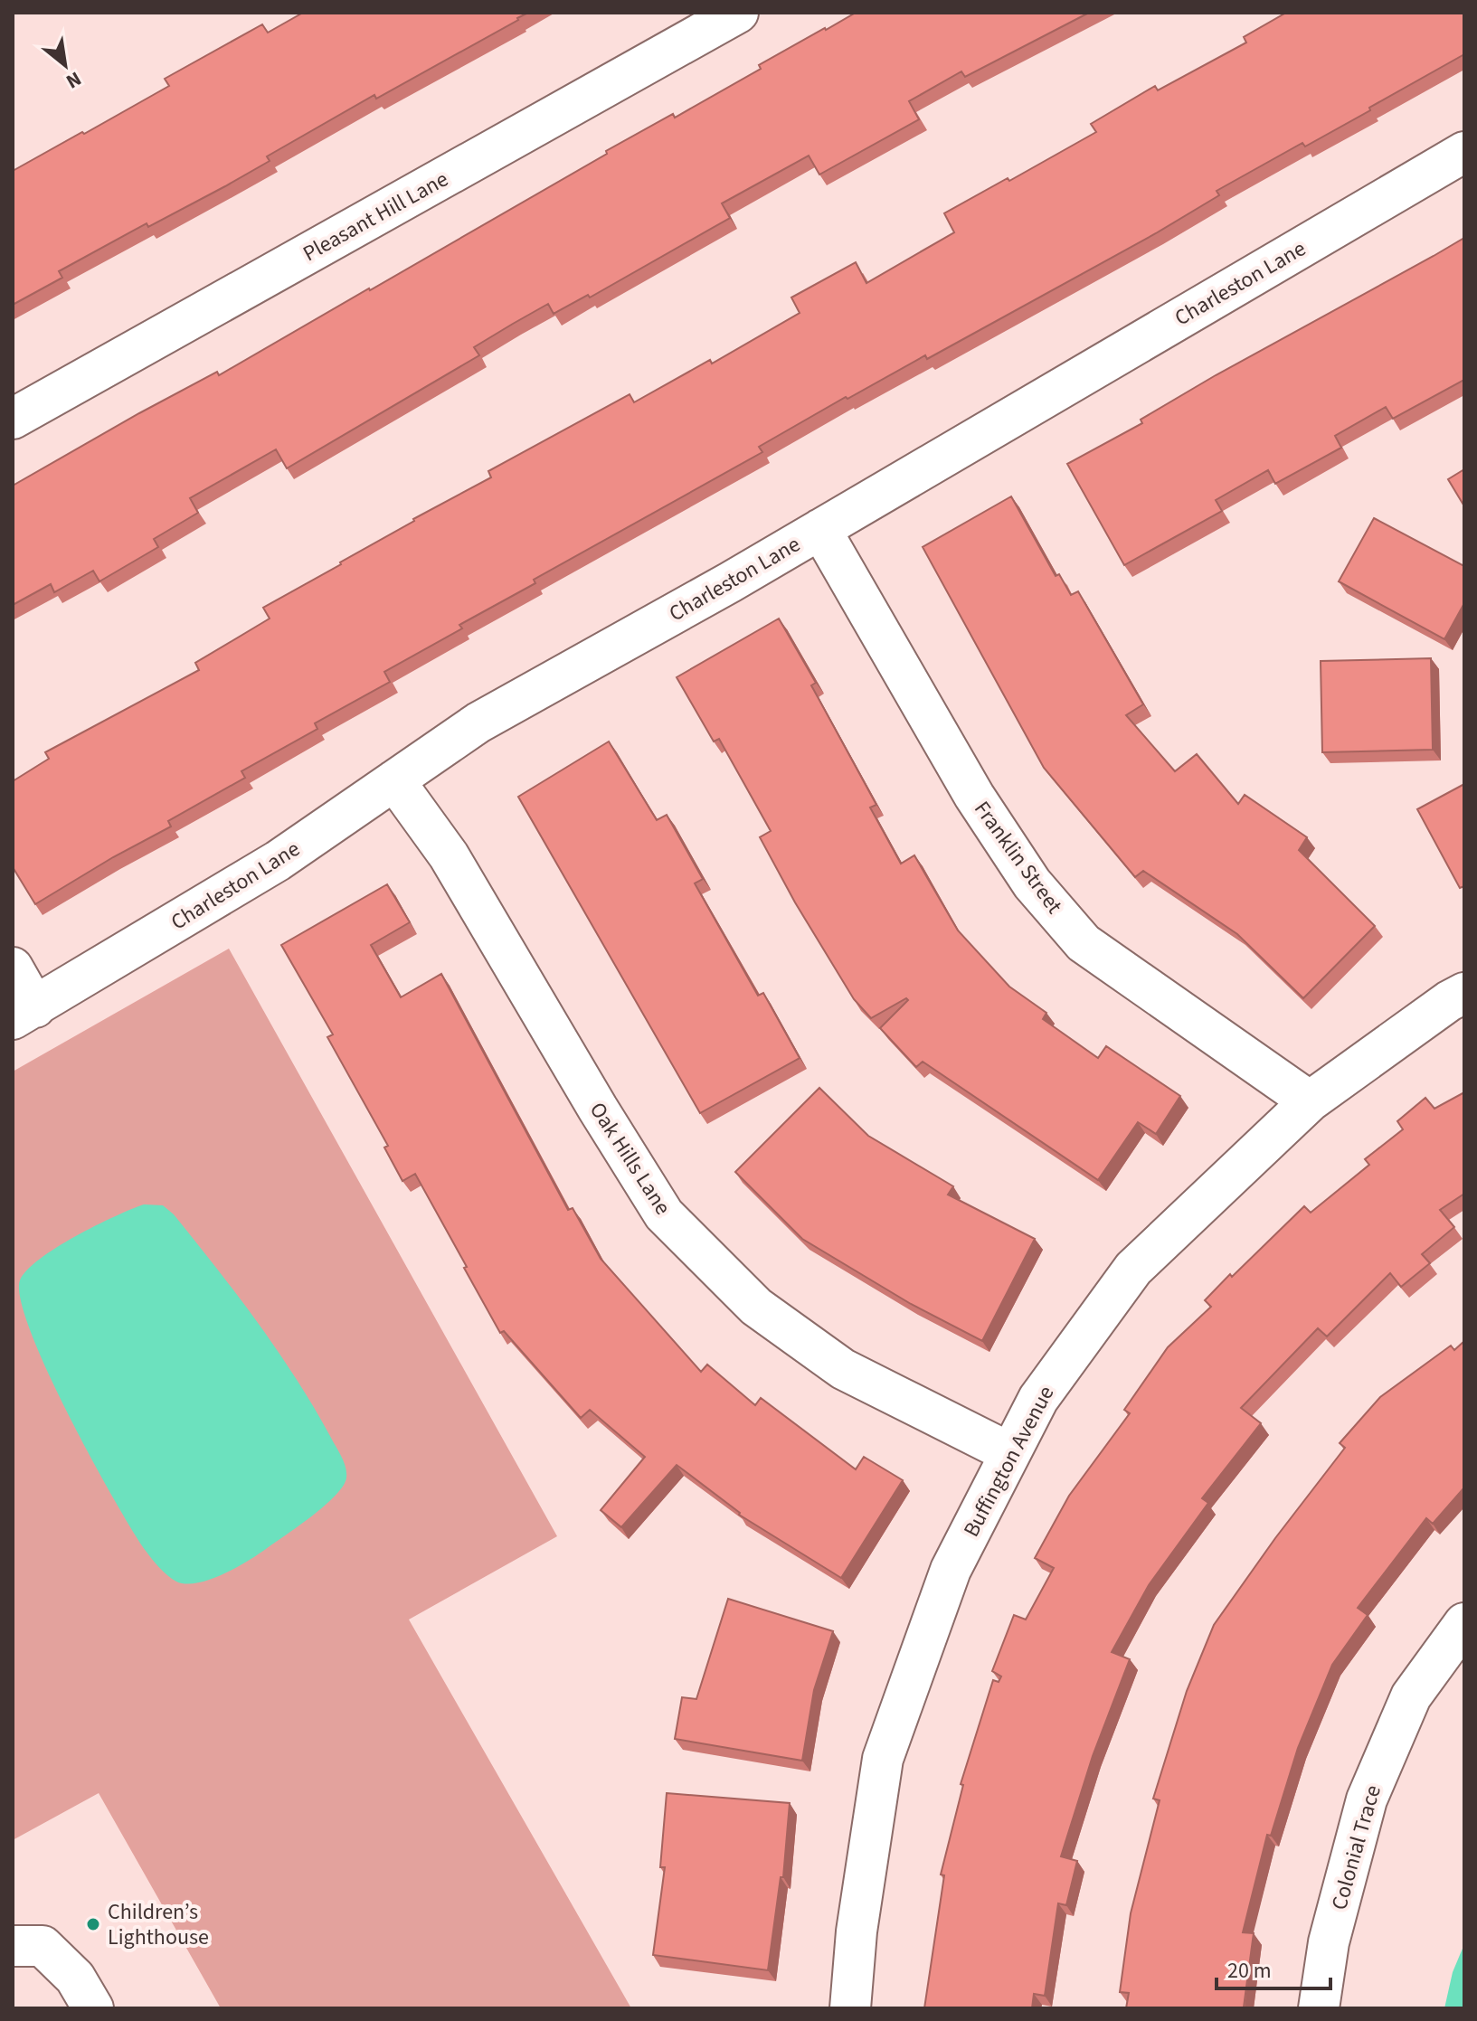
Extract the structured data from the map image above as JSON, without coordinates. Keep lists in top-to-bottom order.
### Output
{
  "streets": {
    "street": [
      "Pleasant Hill Lane",
      "Charleston Lane",
      "Franklin Street",
      "Oak Hills Lane",
      "Buffington Avenue",
      "Colonial Trace"
    ]
  },
  "crossings": [
    ["Charleston Lane", "Franklin Street"],
    ["Charleston Lane", "Oak Hills Lane"],
    ["Franklin Street", "Buffington Avenue"],
    ["Oak Hills Lane", "Buffington Avenue"]
  ],
  "places": ["Children’s Lighthouse"],
  "scale_bar": "20 m",
  "north": "bottom right"
}
